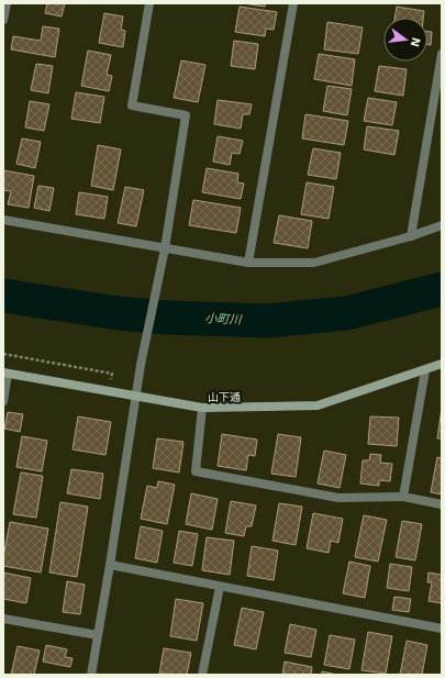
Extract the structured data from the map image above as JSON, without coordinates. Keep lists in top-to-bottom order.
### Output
{
  "streets": {
    "street": ["山下通"]
  },
  "water": ["小町川"],
  "north": "right"
}
